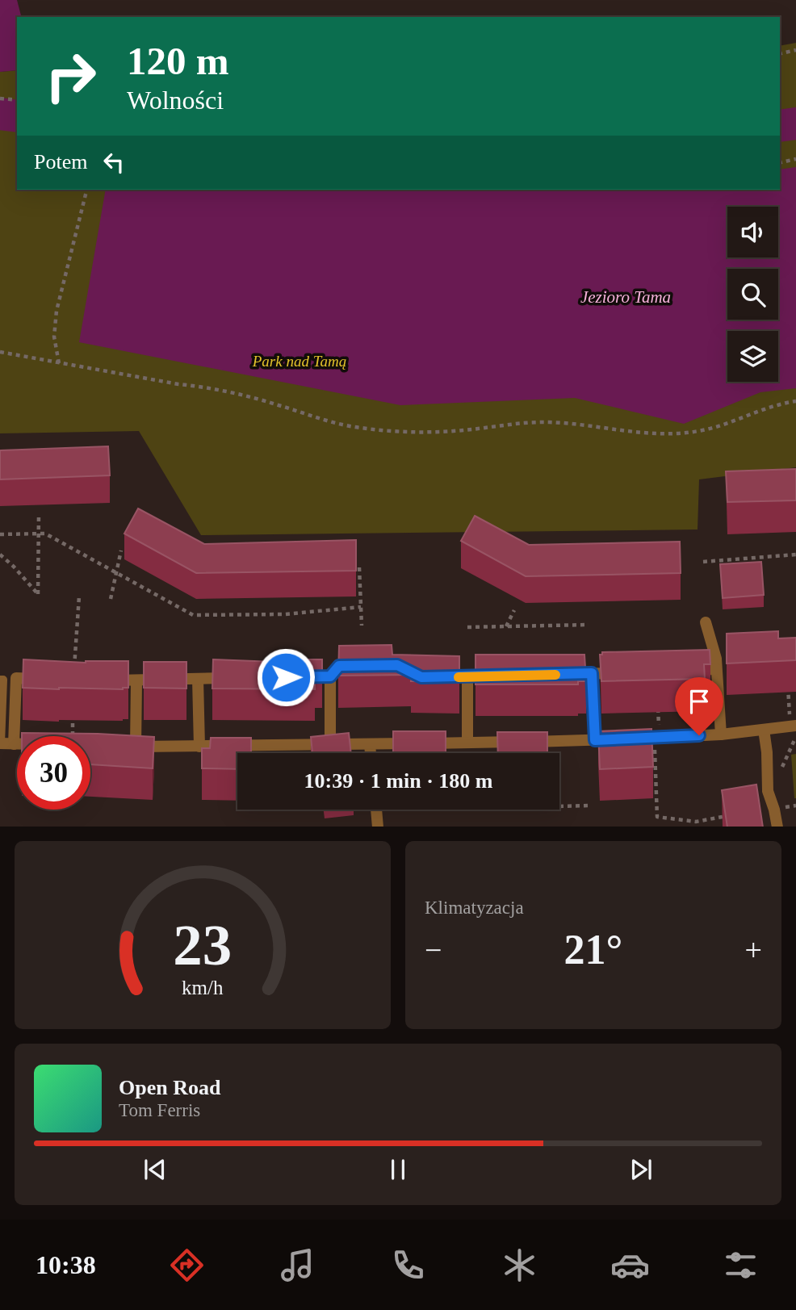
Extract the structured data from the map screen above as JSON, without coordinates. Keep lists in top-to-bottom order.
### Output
{
  "water": ["Jezioro Tama"],
  "parks": ["Park nad Tamą"],
  "page": {
    "turn": ["120 m", "Wolności"],
    "then": "Potem",
    "limit": "30",
    "trip": "10:39 · 1 min · 180 m",
    "tile": "Klimatyzacja",
    "heat": ["−", "21°", "+"],
    "song": ["Open Road", "Tom Ferris"],
    "tabs": "10:38",
    "gauge": ["23", "km/h"]
  }
}
